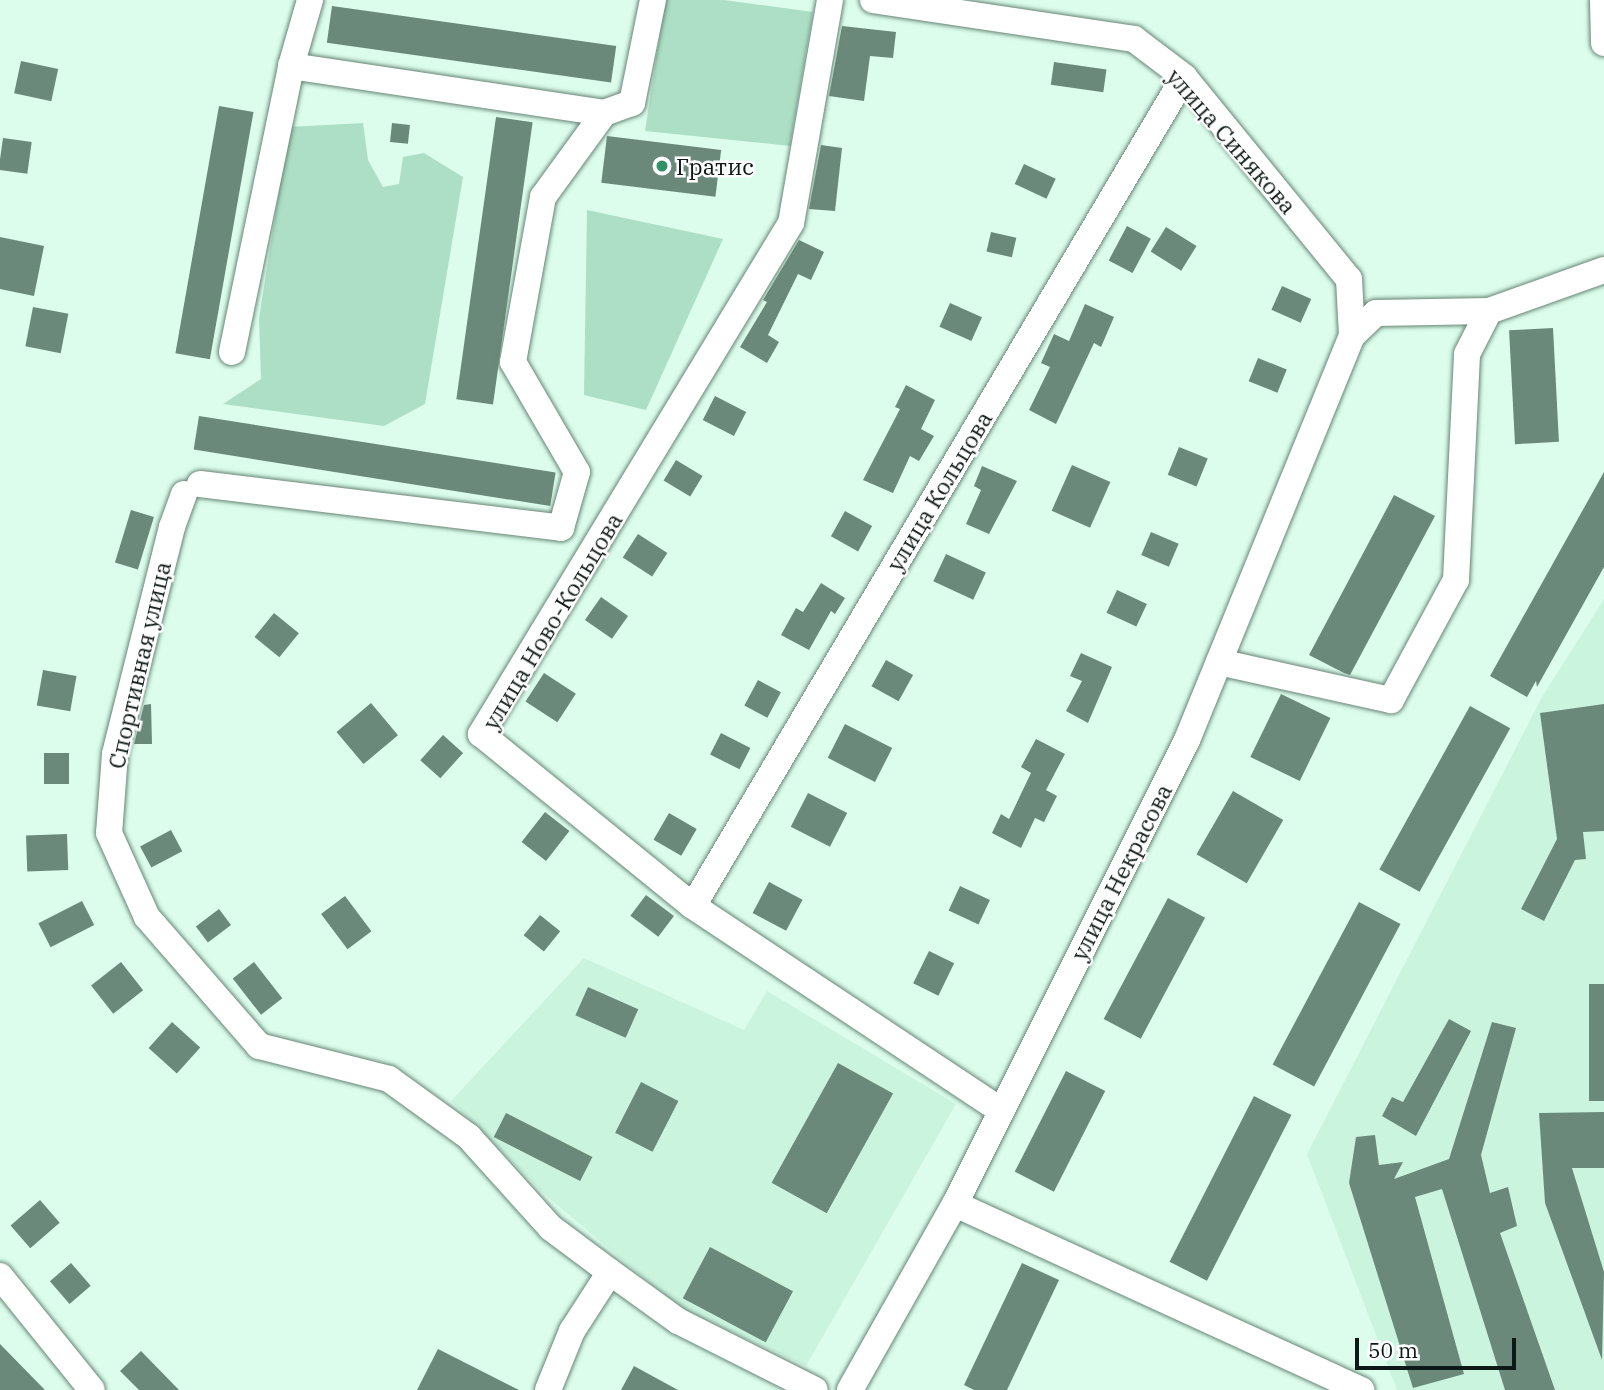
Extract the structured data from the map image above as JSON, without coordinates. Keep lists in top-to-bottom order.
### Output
{
  "streets": {
    "street": [
      "улица Синякова",
      "улица Кольцова",
      "улица Ново-Кольцова",
      "Спортивная улица",
      "улица Некрасова"
    ]
  },
  "crossings": [
    ["улица Синякова", "улица Кольцова"],
    ["улица Синякова", "улица Некрасова"],
    ["улица Кольцова", "улица Ново-Кольцова"],
    ["улица Ново-Кольцова", "улица Некрасова"]
  ],
  "places": ["Гратис"],
  "scale_bar": "50 m"
}
